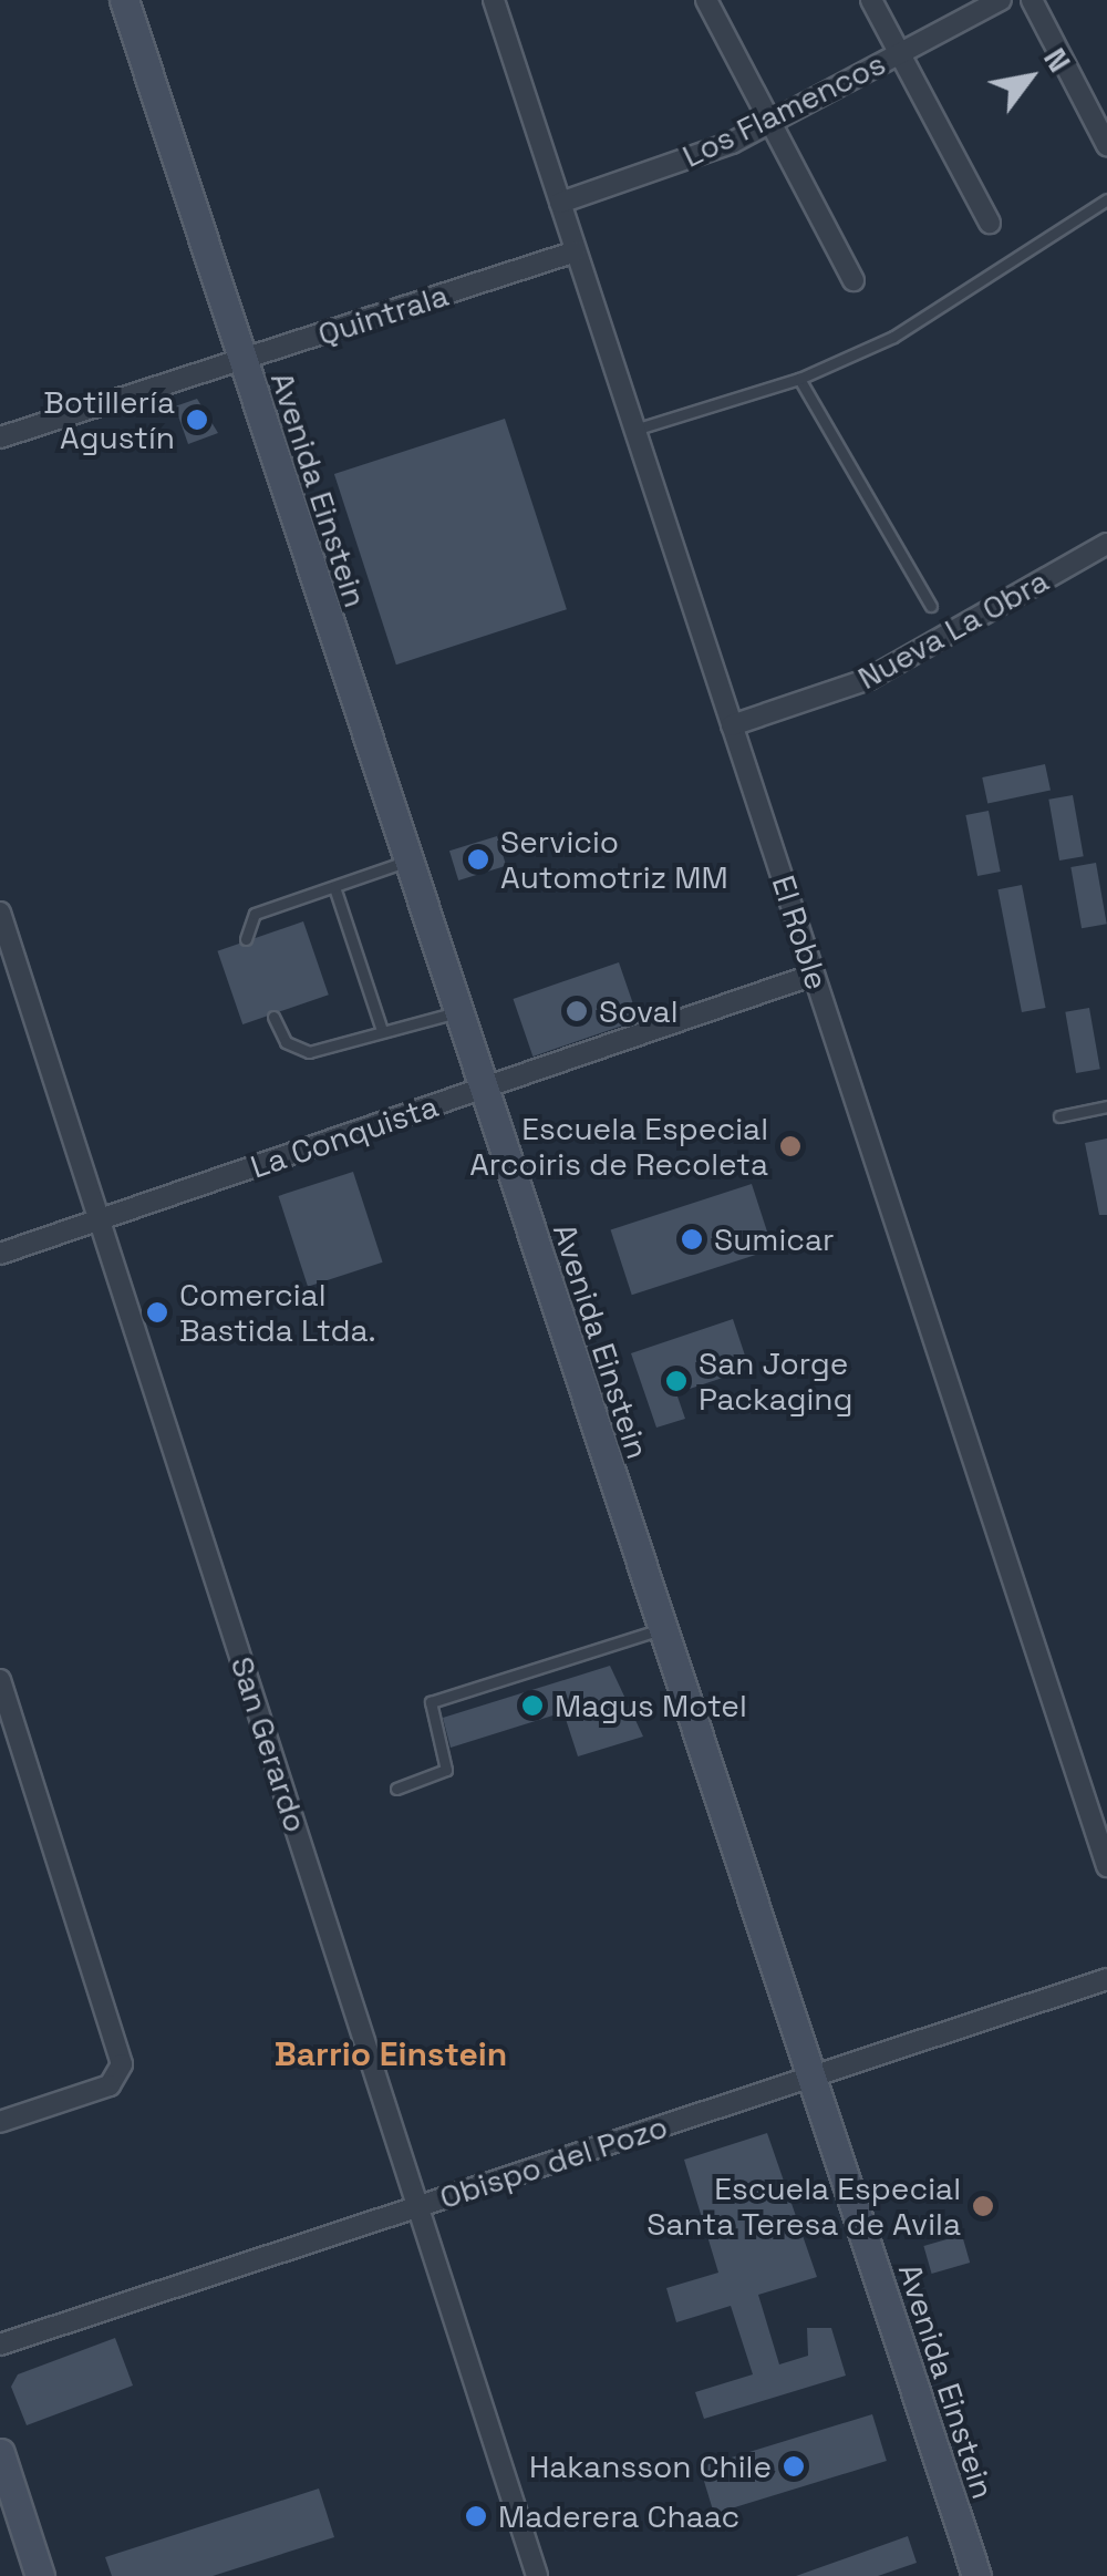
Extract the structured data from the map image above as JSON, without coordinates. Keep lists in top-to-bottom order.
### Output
{
  "streets": {
    "main road": ["Avenida Einstein"],
    "street": [
      "Los Flamencos",
      "Quintrala",
      "Nueva La Obra",
      "El Roble",
      "La Conquista",
      "San Gerardo",
      "Obispo del Pozo"
    ]
  },
  "crossings": [
    ["Los Flamencos", "El Roble"],
    ["Quintrala", "Avenida Einstein"],
    ["Quintrala", "El Roble"],
    ["Avenida Einstein", "La Conquista"],
    ["Avenida Einstein", "Obispo del Pozo"],
    ["Nueva La Obra", "El Roble"],
    ["El Roble", "La Conquista"],
    ["La Conquista", "San Gerardo"],
    ["San Gerardo", "Obispo del Pozo"]
  ],
  "districts": ["Barrio Einstein"],
  "places": [
    "Botillería Agustín",
    "Servicio Automotriz MM",
    "Soval",
    "Escuela Especial Arcoiris de Recoleta",
    "Sumicar",
    "Comercial Bastida Ltda.",
    "San Jorge Packaging",
    "Magus Motel",
    "Escuela Especial Santa Teresa de Avila",
    "Hakansson Chile",
    "Maderera Chaac"
  ],
  "north": "top right"
}
